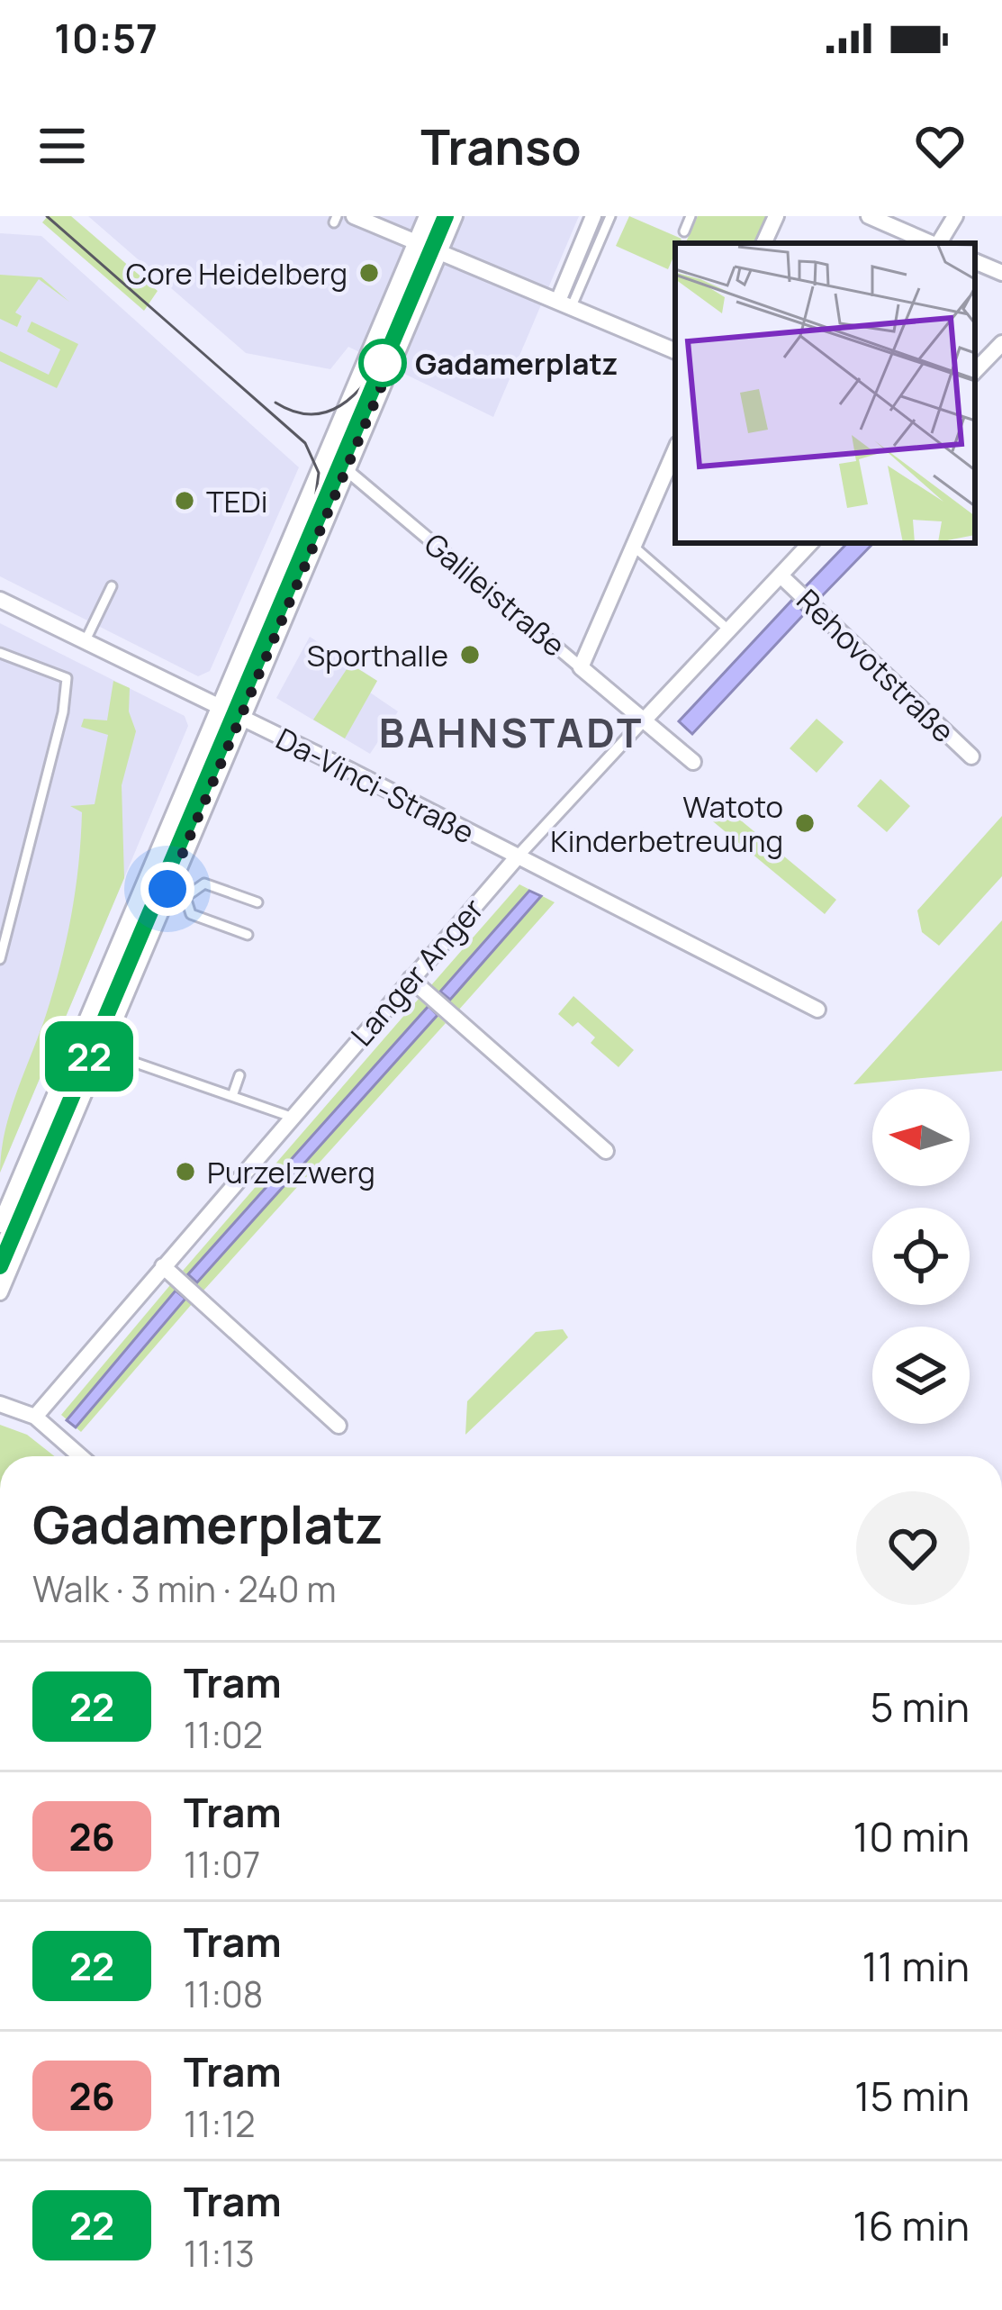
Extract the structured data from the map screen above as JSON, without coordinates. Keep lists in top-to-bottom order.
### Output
{
  "streets": {
    "street": [
      "Galileistraße",
      "Rehovotstraße",
      "Da-Vinci-Straße",
      "Langer Anger"
    ]
  },
  "crossings": [
    ["Galileistraße", "Langer Anger"],
    ["Rehovotstraße", "Langer Anger"],
    ["Da-Vinci-Straße", "Langer Anger"]
  ],
  "districts": ["BAHNSTADT"],
  "places": [
    "Core Heidelberg",
    "Gadamerplatz",
    "TEDi",
    "Sporthalle",
    "Watoto Kinderbetreuung",
    "Purzelzwerg"
  ],
  "lines": ["tram line 22"],
  "north": "left",
  "page": {
    "status": "10:57",
    "header": "Transo",
    "on_map": "22",
    "heading": ["Gadamerplatz", "Walk · 3 min · 240 m"],
    "list": [
      {
        "mark": "22",
        "name": "Tram",
        "note": "11:02",
        "value": "5 min"
      },
      {
        "mark": "26",
        "name": "Tram",
        "note": "11:07",
        "value": "10 min"
      },
      {
        "mark": "22",
        "name": "Tram",
        "note": "11:08",
        "value": "11 min"
      },
      {
        "mark": "26",
        "name": "Tram",
        "note": "11:12",
        "value": "15 min"
      },
      {
        "mark": "22",
        "name": "Tram",
        "note": "11:13",
        "value": "16 min"
      }
    ]
  }
}
